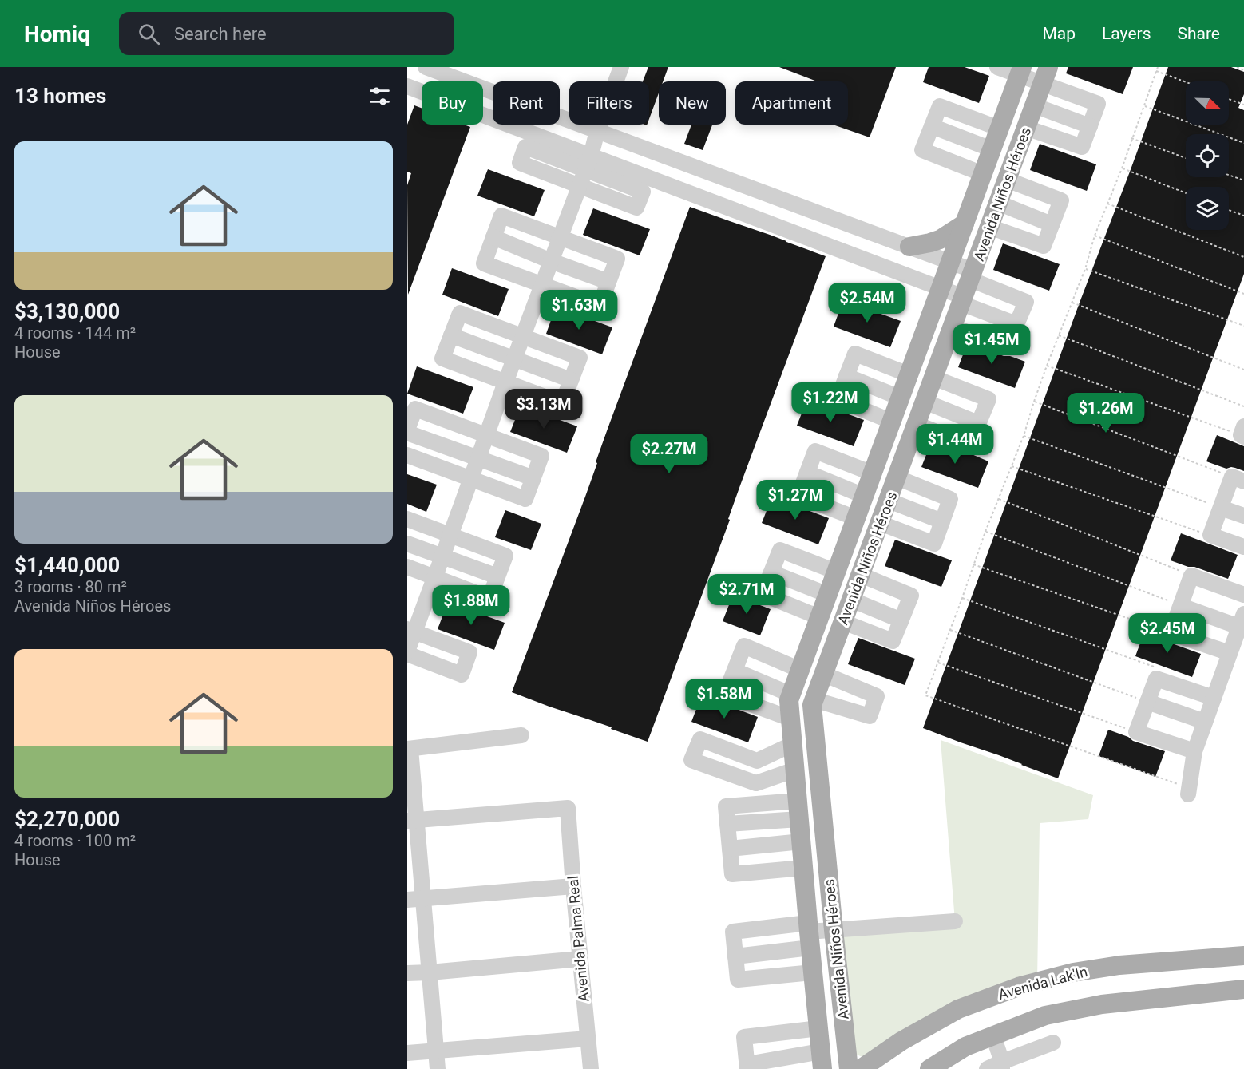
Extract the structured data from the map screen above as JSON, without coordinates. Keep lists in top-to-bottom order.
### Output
{
  "streets": {
    "main road": ["Avenida Niños Héroes", "Avenida Lak'In"],
    "street": ["Avenida Palma Real"]
  },
  "north": "bottom right",
  "page": {
    "header": "Homiq",
    "search": "Search here",
    "nav": ["Map", "Layers", "Share"],
    "heading": "13 homes",
    "chip": [
      "Buy",
      "Rent",
      "Filters",
      "New",
      "Apartment"
    ],
    "list": [
      {
        "name": "$3,130,000",
        "note": "4 rooms · 144 m² · House"
      },
      {
        "name": "$1,440,000",
        "note": "3 rooms · 80 m² · Avenida Niños Héroes"
      },
      {
        "name": "$2,270,000",
        "note": "4 rooms · 100 m² · House"
      }
    ],
    "price": [
      "$2.54M",
      "$1.63M",
      "$1.45M",
      "$1.22M",
      "$3.13M",
      "$1.26M",
      "$1.44M",
      "$2.27M",
      "$1.27M",
      "$2.71M",
      "$1.88M",
      "$2.45M",
      "$1.58M"
    ]
  }
}
